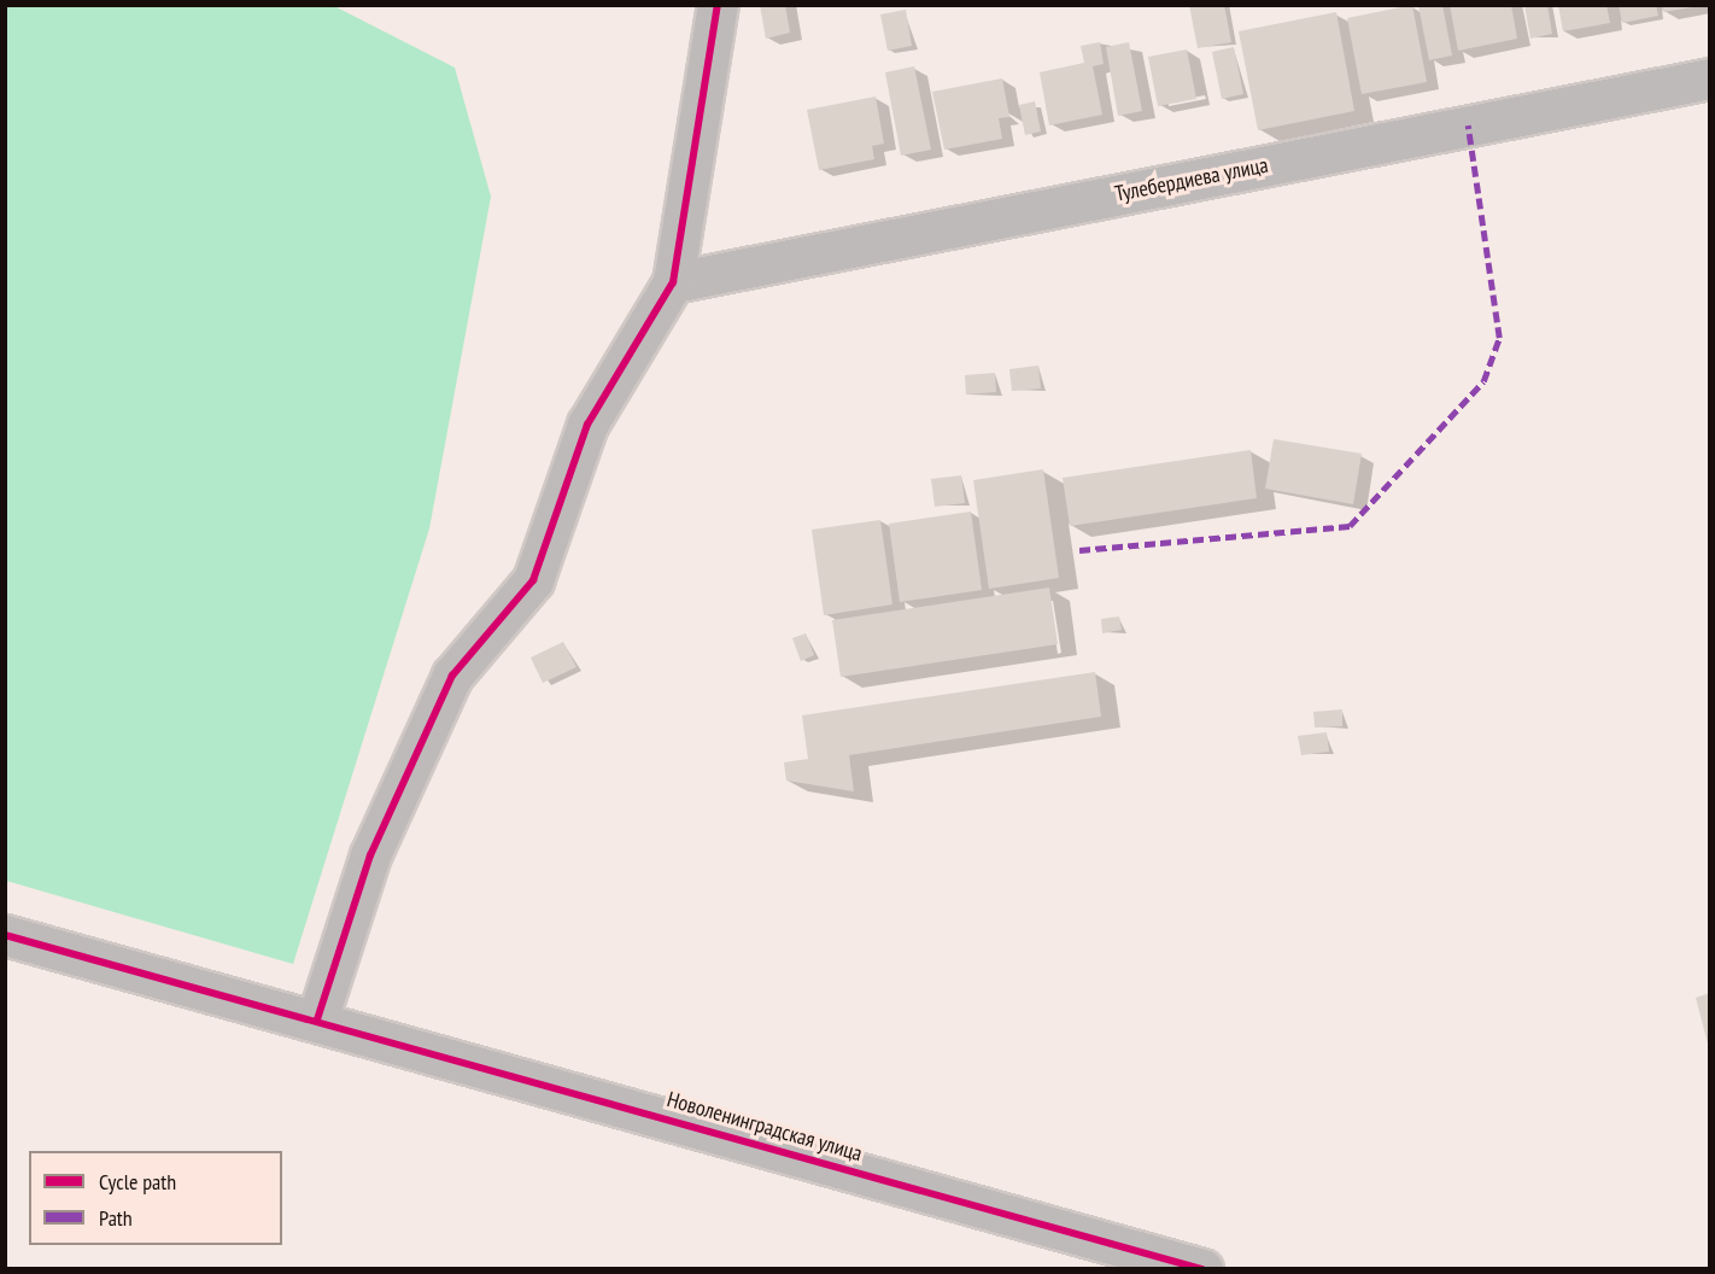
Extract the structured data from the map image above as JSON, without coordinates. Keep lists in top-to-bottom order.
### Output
{
  "streets": {
    "street": ["Тулебердиева улица", "Новоленинградская улица"]
  },
  "legend": ["Cycle path", "Path"]
}
